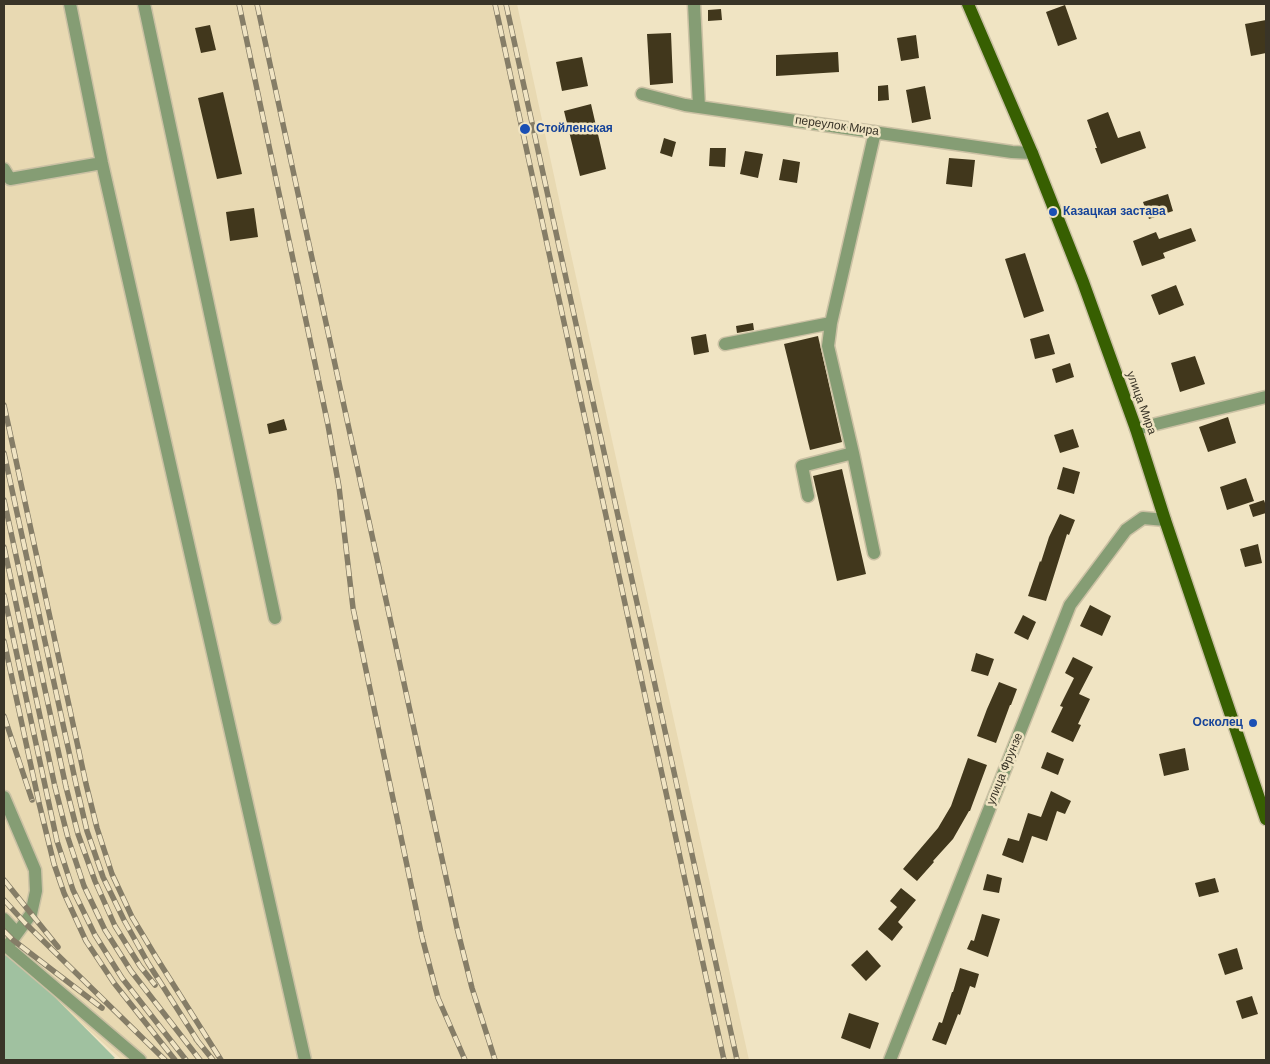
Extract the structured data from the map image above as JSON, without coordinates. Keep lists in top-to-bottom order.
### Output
{
  "streets": {
    "main road": ["улица Мира"],
    "street": ["переулок Мира", "улица Фрунзе"]
  },
  "crossings": [
    ["переулок Мира", "улица Мира"],
    ["улица Мира", "улица Фрунзе"]
  ],
  "places": ["Стойленская", "Казацкая застава", "Осколец"]
}
